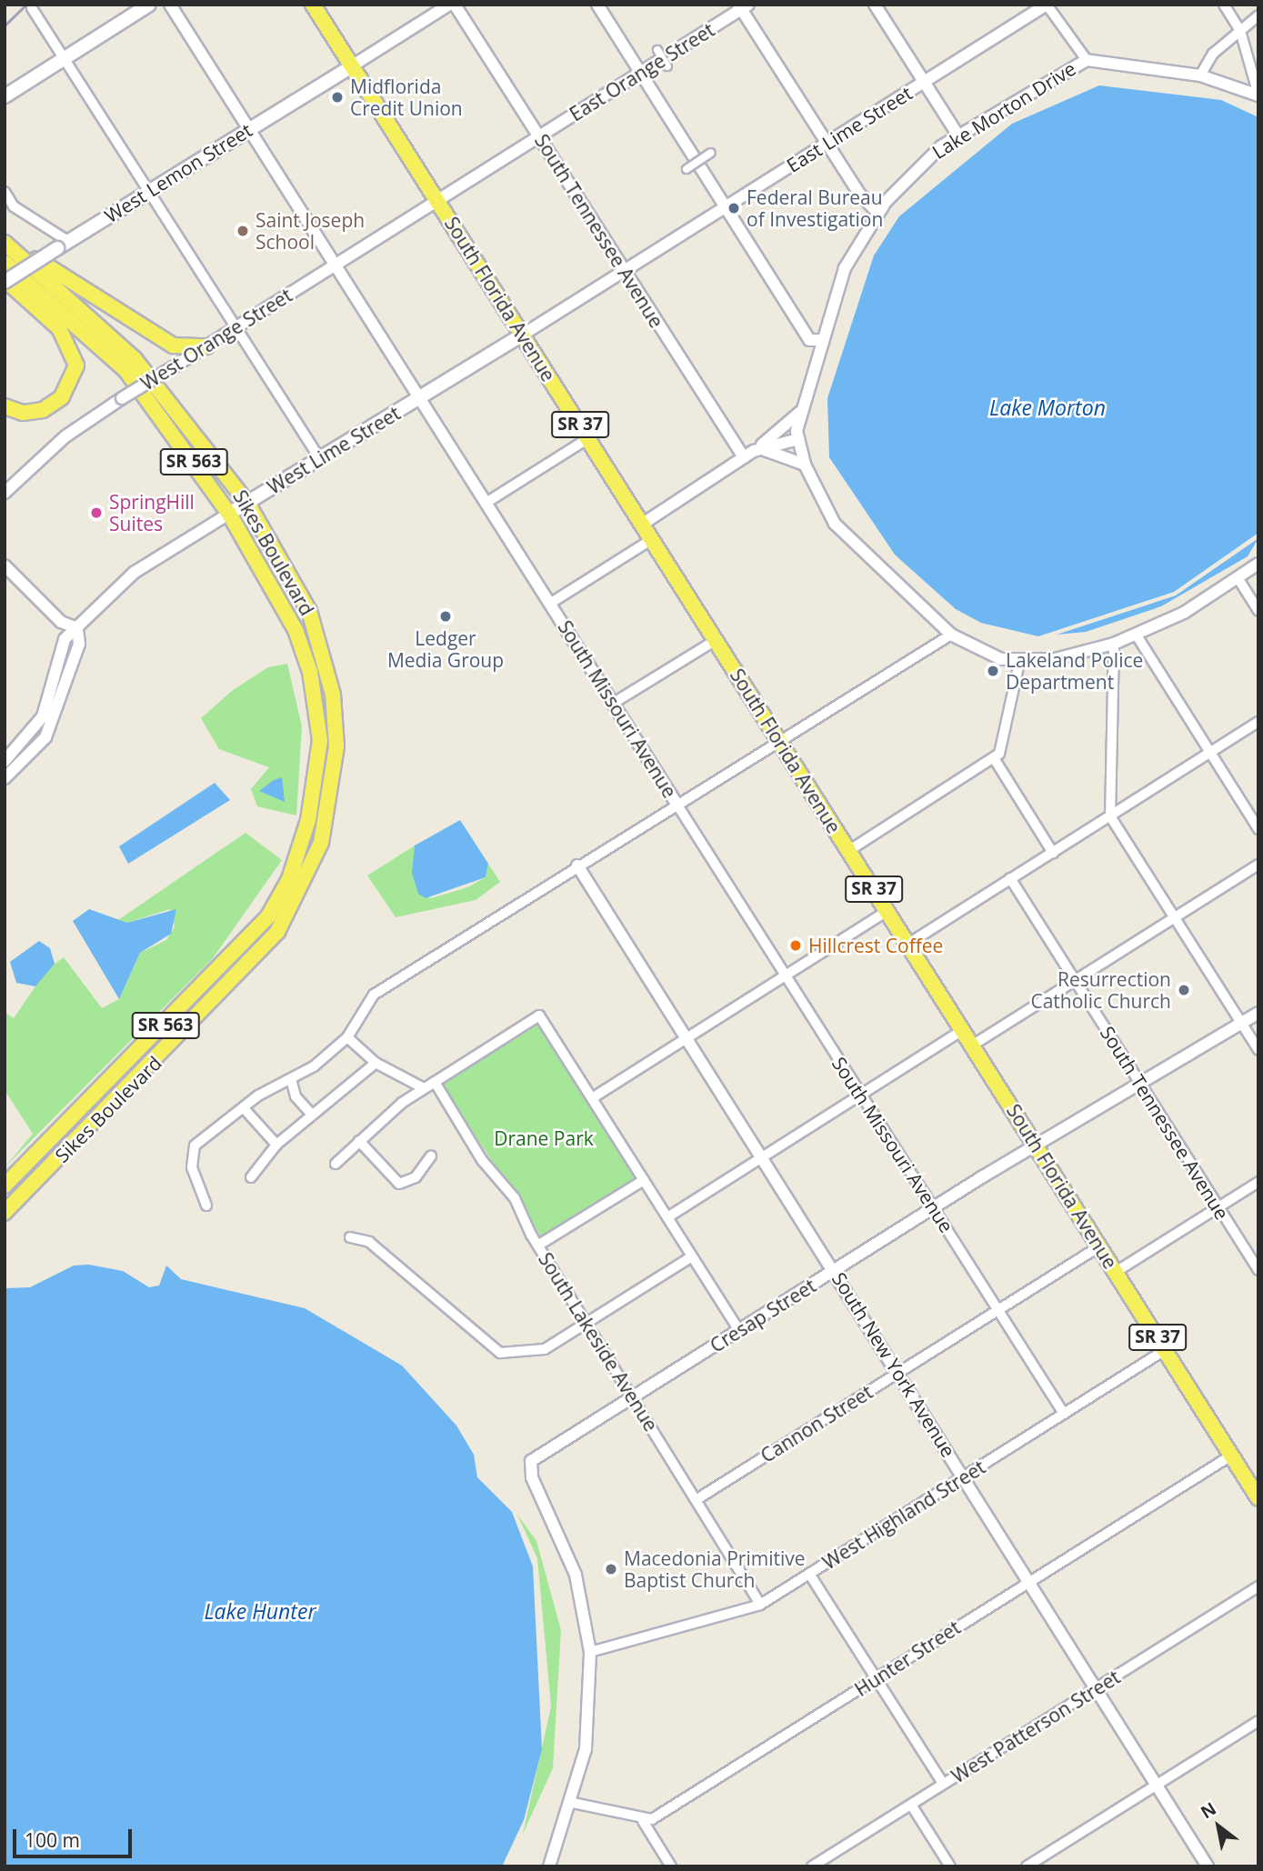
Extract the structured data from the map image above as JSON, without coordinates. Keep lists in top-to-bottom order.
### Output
{
  "streets": {
    "main road": [
      "West Lemon Street",
      "South Florida Avenue",
      "SR 37",
      "West Lime Street",
      "SR 563",
      "Sikes Boulevard"
    ],
    "street": [
      "East Orange Street",
      "Lake Morton Drive",
      "East Lime Street",
      "South Tennessee Avenue",
      "West Orange Street",
      "South Missouri Avenue",
      "Cresap Street",
      "South Lakeside Avenue",
      "South New York Avenue",
      "Cannon Street",
      "West Highland Street",
      "Hunter Street",
      "West Patterson Street"
    ]
  },
  "crossings": [
    ["East Orange Street", "South Tennessee Avenue"],
    ["East Orange Street", "South Florida Avenue"],
    ["East Orange Street", "West Orange Street"],
    ["East Lime Street", "South Tennessee Avenue"],
    ["East Lime Street", "South Florida Avenue"],
    ["East Lime Street", "West Lime Street"],
    ["West Lemon Street", "South Florida Avenue"],
    ["West Lemon Street", "South Missouri Avenue"],
    ["South Tennessee Avenue", "Cresap Street"],
    ["South Florida Avenue", "West Orange Street"],
    ["South Florida Avenue", "West Lime Street"],
    ["South Florida Avenue", "Cresap Street"],
    ["South Florida Avenue", "Cannon Street"],
    ["South Florida Avenue", "West Highland Street"],
    ["South Florida Avenue", "Hunter Street"],
    ["West Orange Street", "South Missouri Avenue"],
    ["West Lime Street", "Sikes Boulevard"],
    ["West Lime Street", "South Missouri Avenue"],
    ["South Missouri Avenue", "Cresap Street"],
    ["South Missouri Avenue", "Cannon Street"],
    ["South Missouri Avenue", "West Highland Street"],
    ["Cresap Street", "South Lakeside Avenue"],
    ["Cresap Street", "South New York Avenue"],
    ["Cresap Street", "West Highland Street"],
    ["South Lakeside Avenue", "Cannon Street"],
    ["South Lakeside Avenue", "West Highland Street"],
    ["South New York Avenue", "Cannon Street"],
    ["South New York Avenue", "West Highland Street"],
    ["South New York Avenue", "Hunter Street"],
    ["South New York Avenue", "West Patterson Street"]
  ],
  "water": ["Lake Morton", "Lake Hunter"],
  "parks": ["Drane Park"],
  "places": [
    "Midflorida Credit Union",
    "Federal Bureau of Investigation",
    "Saint Joseph School",
    "SpringHill Suites",
    "Ledger Media Group",
    "Lakeland Police Department",
    "Hillcrest Coffee",
    "Resurrection Catholic Church",
    "Macedonia Primitive Baptist Church"
  ],
  "scale_bar": "100 m",
  "north": "top left"
}
